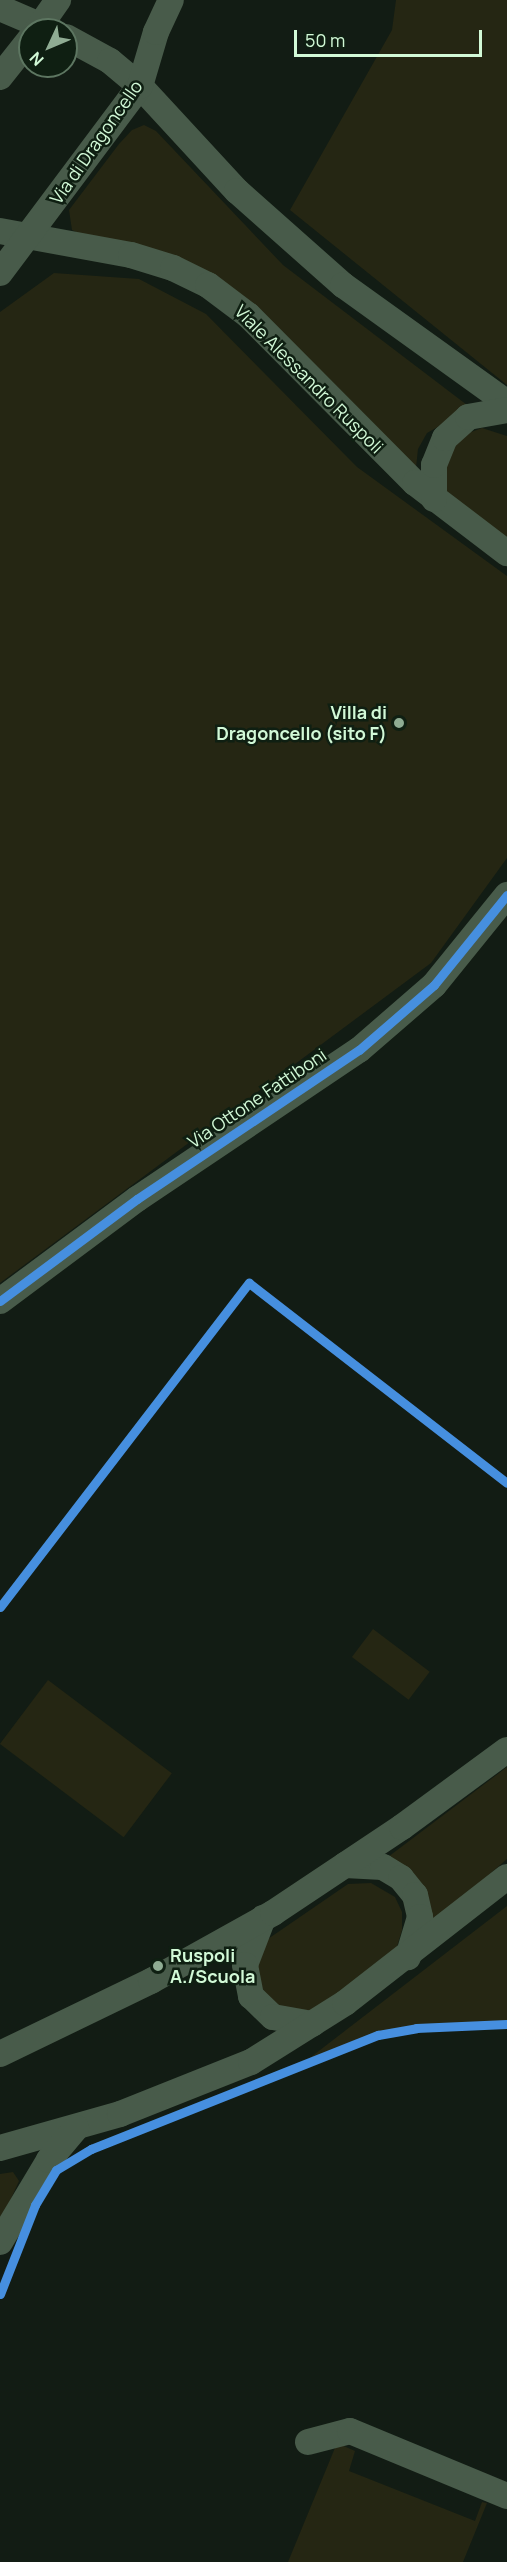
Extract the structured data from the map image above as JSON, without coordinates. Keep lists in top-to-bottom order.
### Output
{
  "streets": {
    "street": ["Via di Dragoncello", "Viale Alessandro Ruspoli", "Via Ottone Fattiboni"]
  },
  "crossings": [
    ["Via di Dragoncello", "Viale Alessandro Ruspoli"]
  ],
  "places": ["Villa di Dragoncello (sito F)", "Ruspoli A./Scuola"],
  "scale_bar": "50 m",
  "north": "bottom left"
}
